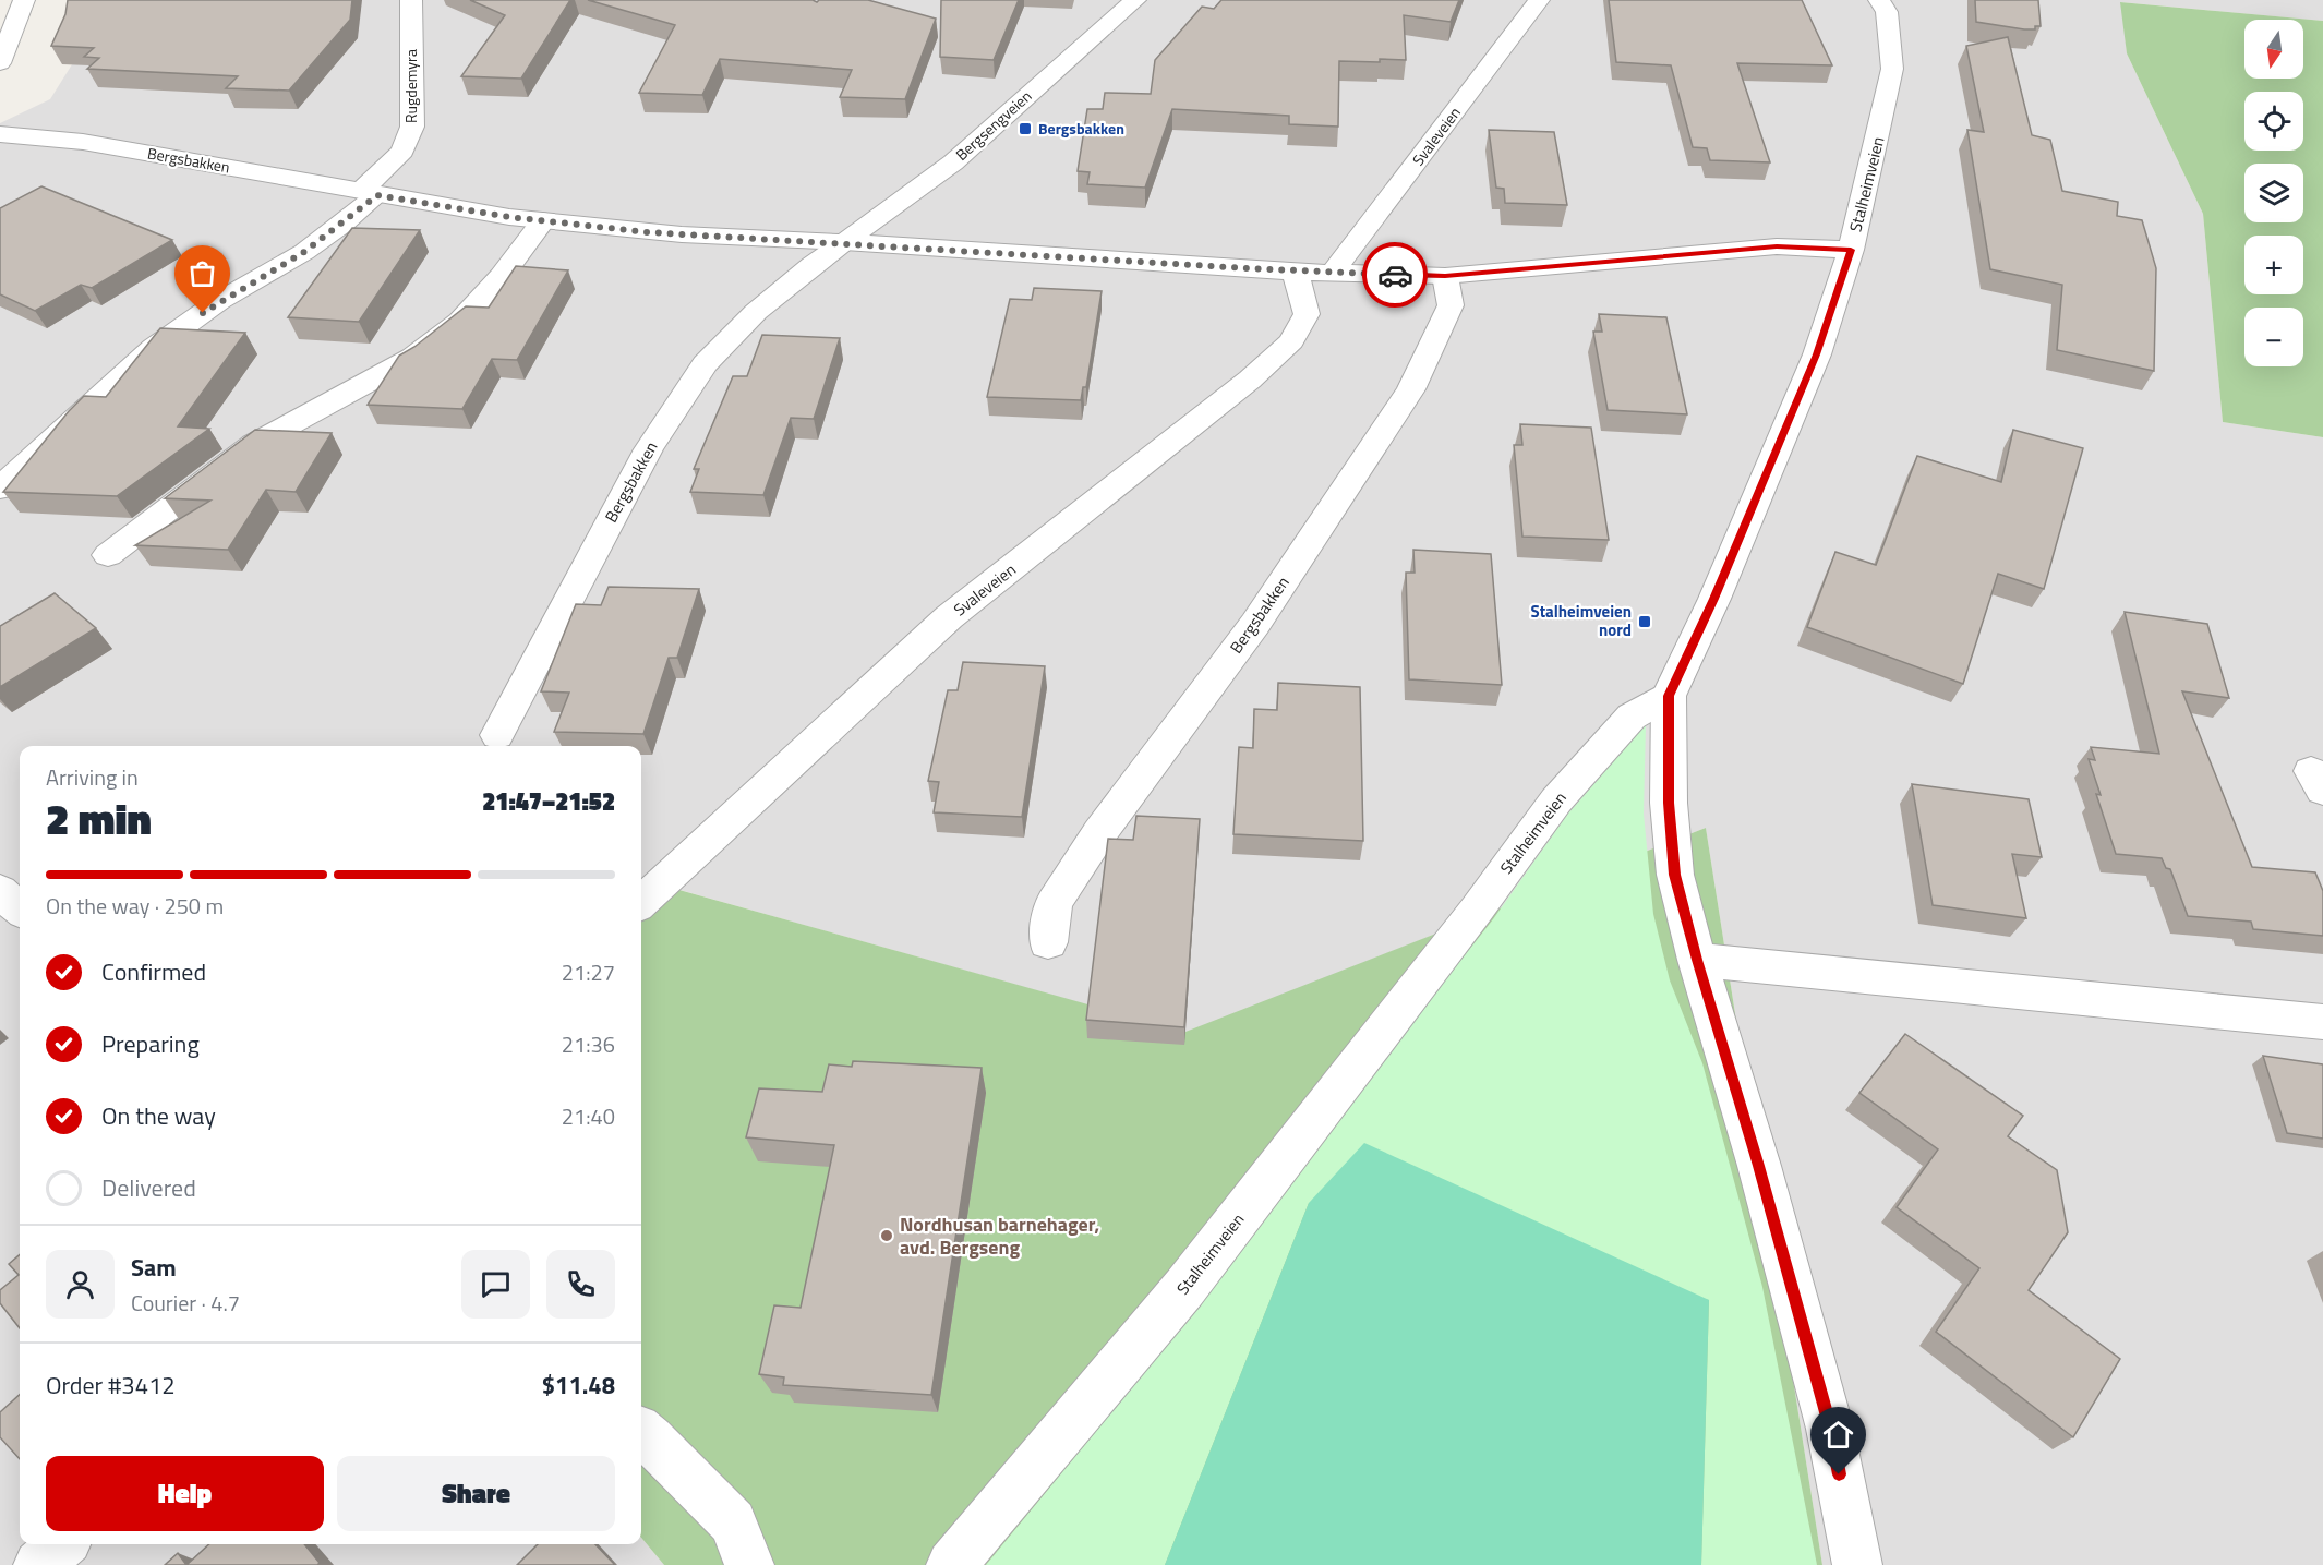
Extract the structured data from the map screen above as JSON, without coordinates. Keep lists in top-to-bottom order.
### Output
{
  "streets": {
    "street": [
      "Rugdemyra",
      "Bergsengveien",
      "Svaleveien",
      "Bergsbakken",
      "Stalheimveien"
    ]
  },
  "crossings": [
    ["Rugdemyra", "Bergsbakken"],
    ["Bergsengveien", "Bergsbakken"],
    ["Svaleveien", "Bergsbakken"],
    ["Bergsbakken", "Stalheimveien"]
  ],
  "places": {
    "transit": ["Bergsbakken", "Stalheimveien nord"],
    "other": ["Nordhusan barnehager, avd. Bergseng"]
  },
  "north": "bottom",
  "page": {
    "map_buttons": ["+", "−"],
    "heading": ["2 min", "Arriving in", "21:47–21:52"],
    "panel": [
      "Sam",
      "Courier · 4.7",
      "Order #3412",
      "$11.48"
    ],
    "bar": "On the way · 250 m",
    "list": [
      ["Confirmed", "21:27"],
      ["Preparing", "21:36"],
      ["On the way", "21:40"],
      "Delivered"
    ],
    "buttons": ["Help", "Share"]
  }
}
